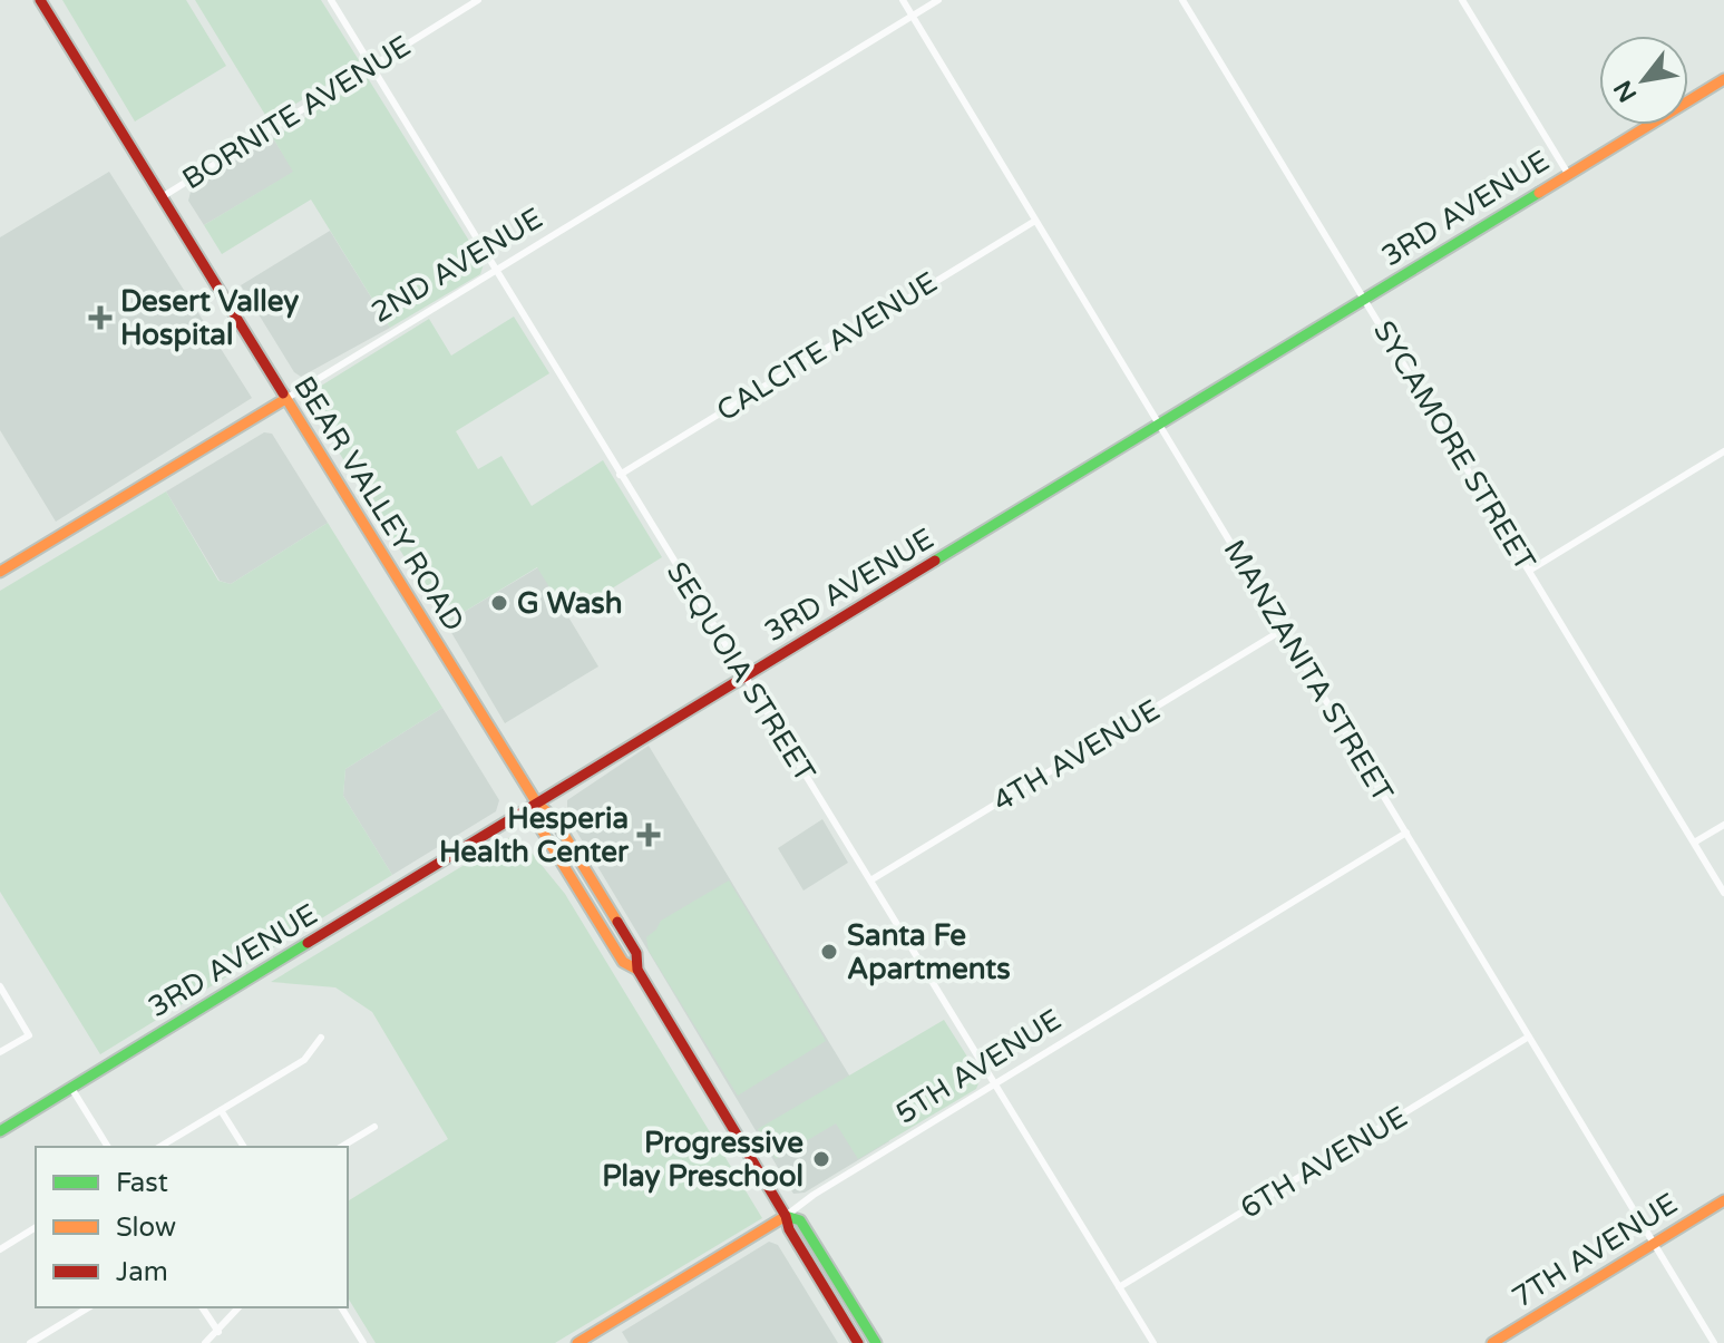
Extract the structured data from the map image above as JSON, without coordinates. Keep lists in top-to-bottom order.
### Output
{
  "streets": {
    "street": [
      "BORNITE AVENUE",
      "3RD AVENUE",
      "2ND AVENUE",
      "CALCITE AVENUE",
      "SYCAMORE STREET",
      "BEAR VALLEY ROAD",
      "MANZANITA STREET",
      "SEQUOIA STREET",
      "4TH AVENUE",
      "5TH AVENUE",
      "6TH AVENUE",
      "7TH AVENUE"
    ]
  },
  "crossings": [
    ["BORNITE AVENUE", "BEAR VALLEY ROAD"],
    ["BORNITE AVENUE", "SEQUOIA STREET"],
    ["3RD AVENUE", "SYCAMORE STREET"],
    ["3RD AVENUE", "BEAR VALLEY ROAD"],
    ["3RD AVENUE", "MANZANITA STREET"],
    ["3RD AVENUE", "SEQUOIA STREET"],
    ["2ND AVENUE", "BEAR VALLEY ROAD"],
    ["2ND AVENUE", "MANZANITA STREET"],
    ["2ND AVENUE", "SEQUOIA STREET"],
    ["CALCITE AVENUE", "MANZANITA STREET"],
    ["CALCITE AVENUE", "SEQUOIA STREET"],
    ["BEAR VALLEY ROAD", "5TH AVENUE"],
    ["MANZANITA STREET", "4TH AVENUE"],
    ["MANZANITA STREET", "5TH AVENUE"],
    ["MANZANITA STREET", "6TH AVENUE"],
    ["MANZANITA STREET", "7TH AVENUE"],
    ["SEQUOIA STREET", "4TH AVENUE"],
    ["SEQUOIA STREET", "5TH AVENUE"],
    ["SEQUOIA STREET", "6TH AVENUE"]
  ],
  "places": {
    "health": ["Desert Valley Hospital", "Hesperia Health Center"],
    "other": ["G Wash", "Santa Fe Apartments", "Progressive Play Preschool"]
  },
  "legend": ["Fast", "Slow", "Jam"],
  "north": "bottom left"
}
